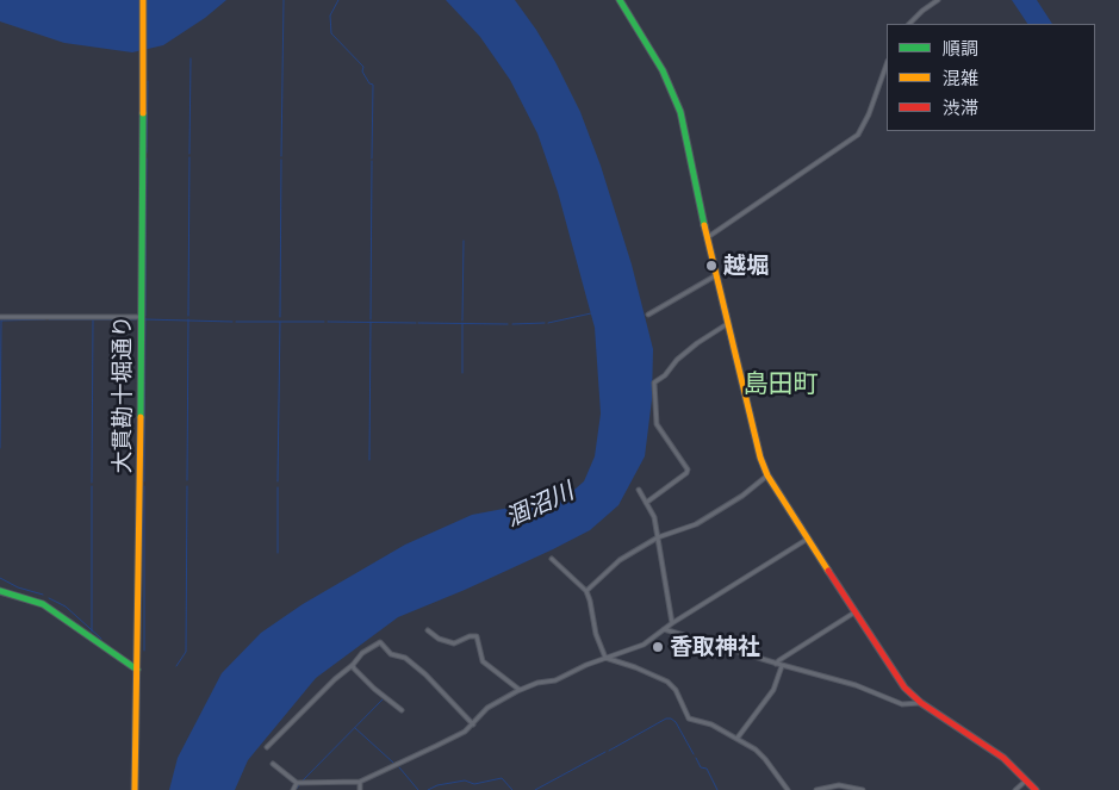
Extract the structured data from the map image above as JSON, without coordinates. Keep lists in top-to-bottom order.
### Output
{
  "streets": {
    "street": ["大貫勘十堀通り"]
  },
  "districts": ["島田町"],
  "water": ["涸沼川"],
  "places": ["越堀", "香取神社"],
  "legend": ["順調", "混雑", "渋滞"]
}
